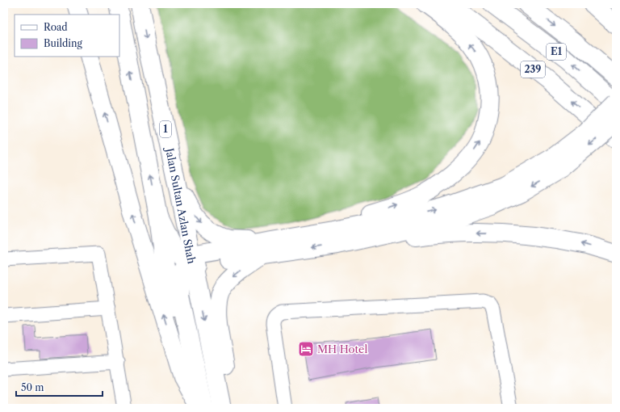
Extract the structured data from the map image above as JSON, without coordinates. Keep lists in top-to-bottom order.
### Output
{
  "streets": {
    "main road": [
      "E1",
      "239",
      "1",
      "Jalan Sultan Azlan Shah"
    ]
  },
  "places": {
    "hotel": ["MH Hotel"]
  },
  "legend": ["Road", "Building"],
  "scale_bar": "50 m"
}
